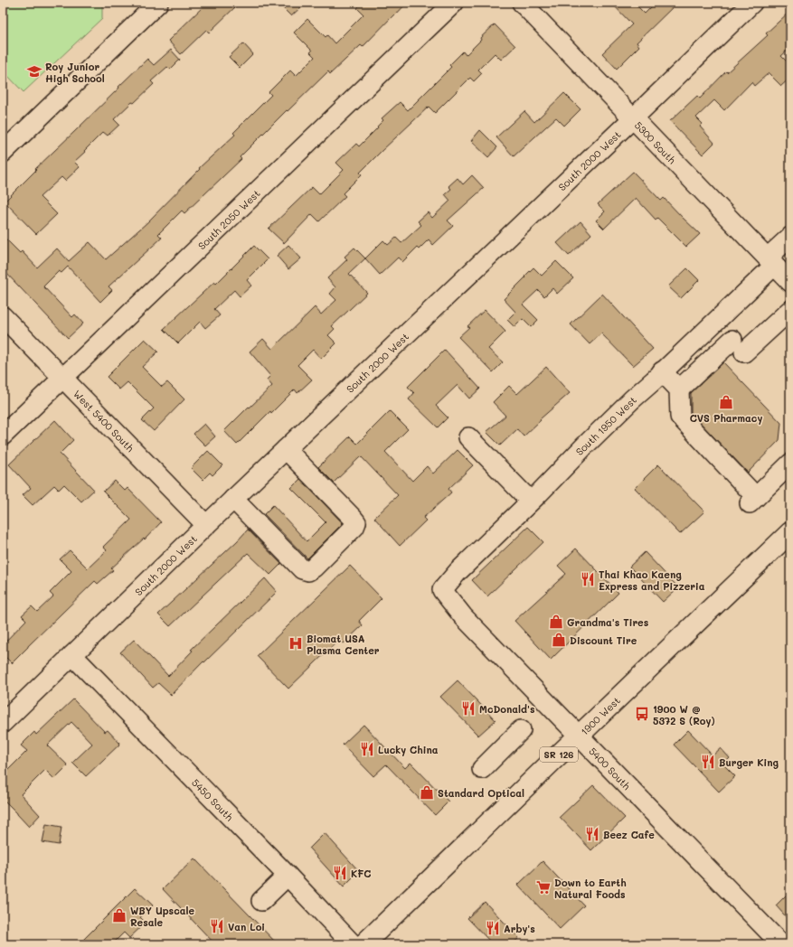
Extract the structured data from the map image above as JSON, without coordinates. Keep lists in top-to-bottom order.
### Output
{
  "streets": {
    "main road": ["1900 West", "SR 126"],
    "street": [
      "5300 South",
      "South 2000 West",
      "South 2050 West",
      "West 5400 South",
      "South 1950 West",
      "5400 South",
      "5450 South"
    ]
  },
  "crossings": [
    ["5300 South", "South 2000 West"],
    ["5300 South", "South 1950 West"],
    ["South 2000 West", "West 5400 South"],
    ["South 2000 West", "5450 South"],
    ["South 2050 West", "West 5400 South"],
    ["South 1950 West", "5400 South"],
    ["1900 West", "5400 South"]
  ],
  "places": {
    "school or university": ["Roy Junior High School"],
    "shop": [
      "CVS Pharmacy",
      "Grandma's Tires",
      "Discount Tire",
      "Standard Optical",
      "WBY Upscale Resale"
    ],
    "restaurant": [
      "Thai Khao Kaeng Express and Pizzeria",
      "McDonald's",
      "Lucky China",
      "Burger King",
      "Beez Cafe",
      "KFC",
      "Van Loi",
      "Arby's"
    ],
    "hospital": ["Biomat USA Plasma Center"],
    "bus stop": ["1900 W @ 5372 S (Roy)"],
    "supermarket": ["Down to Earth Natural Foods"]
  }
}
